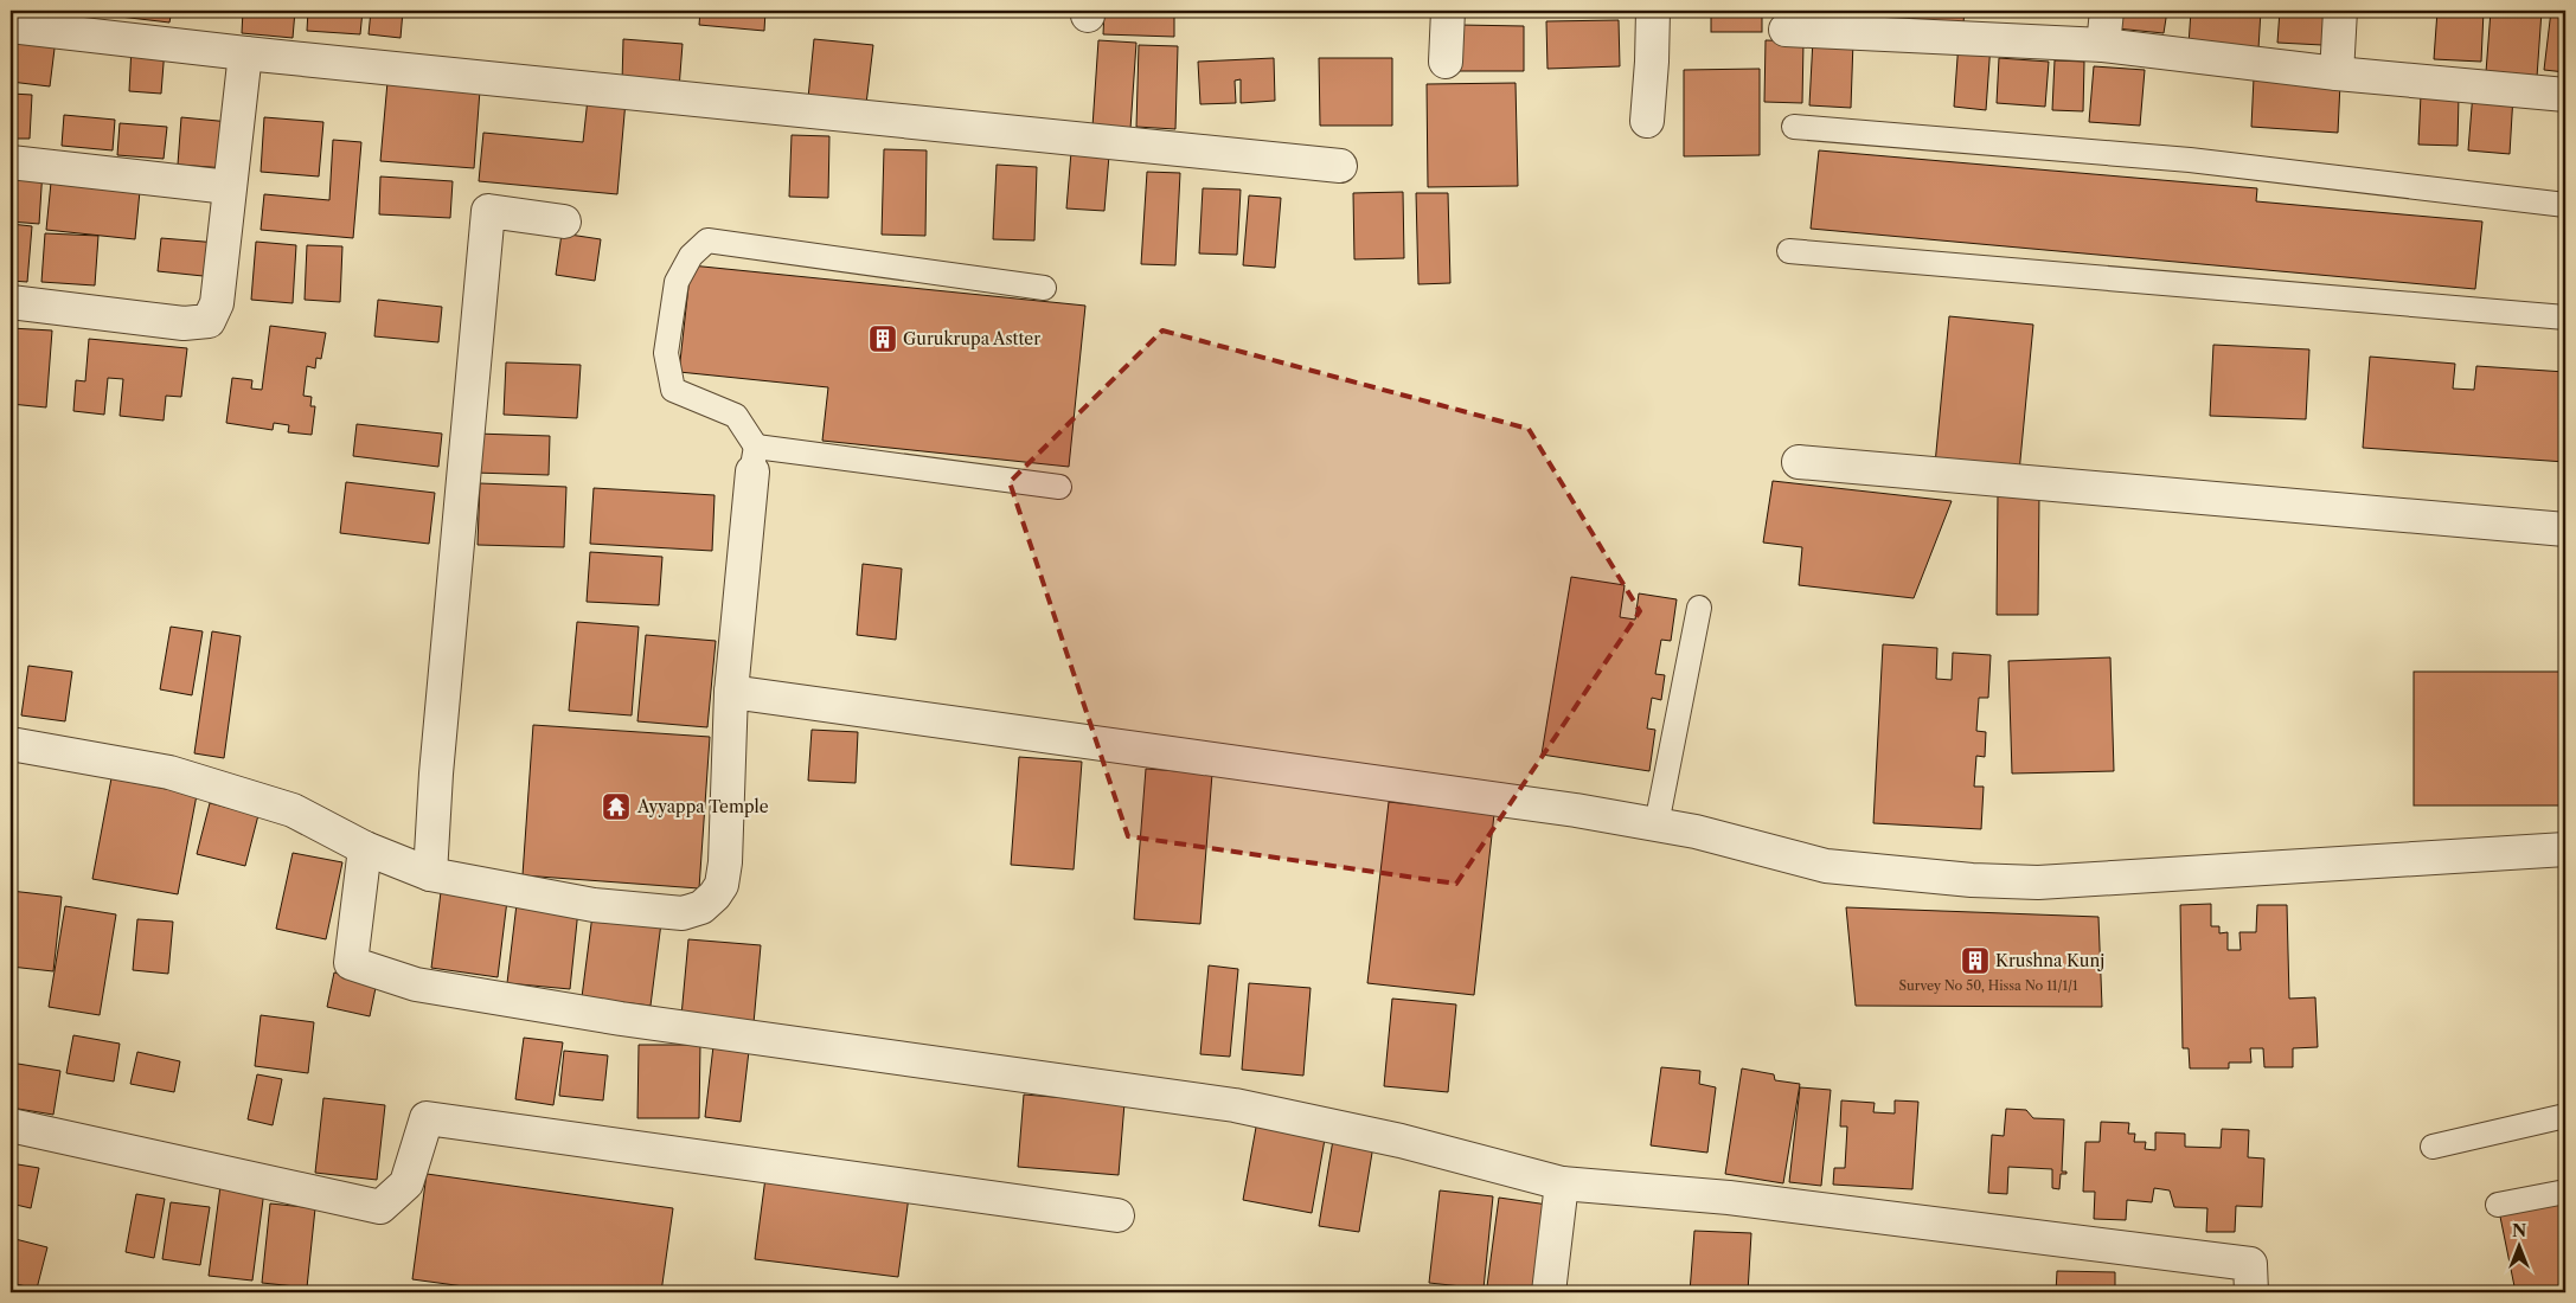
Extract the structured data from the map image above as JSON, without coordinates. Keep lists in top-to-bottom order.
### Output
{
  "places": {
    "building": ["Gurukrupa Astter", "Krushna Kunj"],
    "temple": ["Ayyappa Temple"]
  },
  "house_numbers": ["Survey No 50, Hissa No 11/1/1"],
  "north": "top"
}
